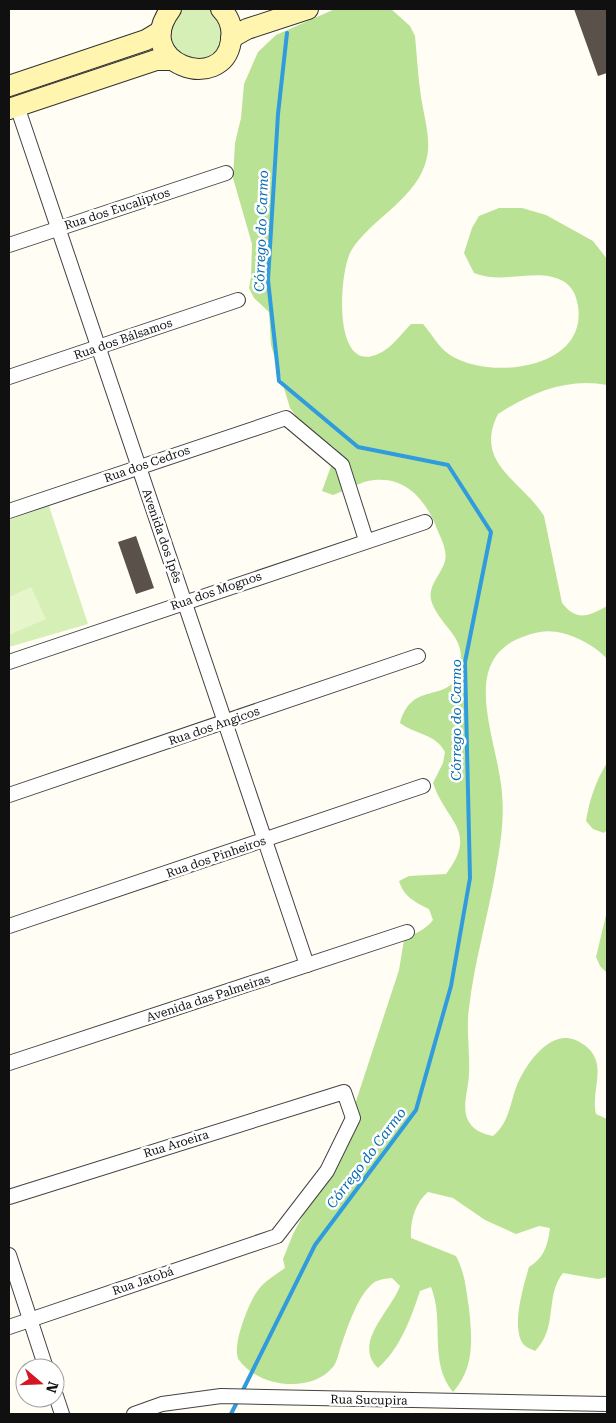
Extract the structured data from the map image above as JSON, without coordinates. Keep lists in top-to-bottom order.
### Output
{
  "streets": {
    "street": [
      "Rua dos Eucaliptos",
      "Rua dos Bálsamos",
      "Rua dos Cedros",
      "Avenida dos Ipês",
      "Rua dos Mognos",
      "Rua dos Angicos",
      "Rua dos Pinheiros",
      "Avenida das Palmeiras",
      "Rua Aroeira",
      "Rua Jatobá",
      "Rua Sucupira"
    ]
  },
  "crossings": [
    ["Rua dos Eucaliptos", "Avenida dos Ipês"],
    ["Rua dos Bálsamos", "Avenida dos Ipês"],
    ["Rua dos Cedros", "Avenida dos Ipês"],
    ["Rua dos Cedros", "Rua dos Mognos"],
    ["Avenida dos Ipês", "Rua dos Mognos"],
    ["Avenida dos Ipês", "Rua dos Angicos"],
    ["Avenida dos Ipês", "Rua dos Pinheiros"],
    ["Avenida dos Ipês", "Avenida das Palmeiras"],
    ["Rua Aroeira", "Rua Jatobá"]
  ],
  "water": ["Córrego do Carmo"],
  "north": "right"
}
